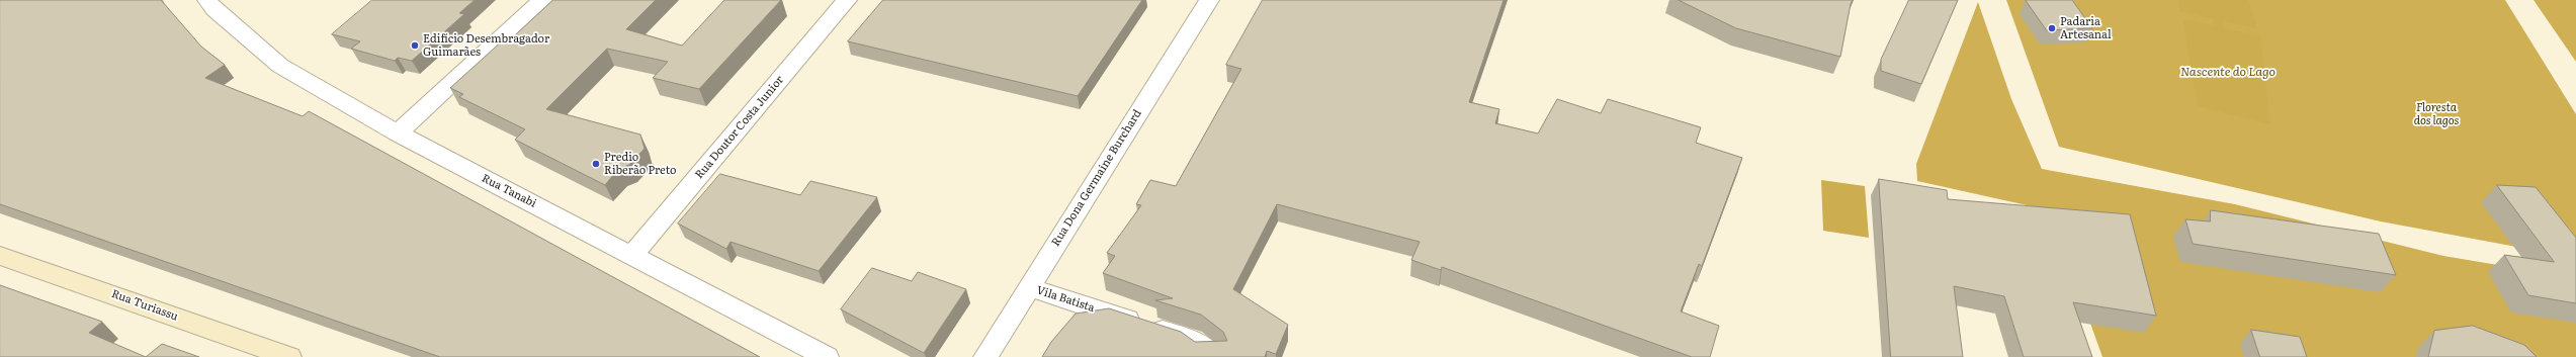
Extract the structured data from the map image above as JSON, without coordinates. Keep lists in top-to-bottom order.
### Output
{
  "streets": {
    "street": [
      "Rua Doutor Costa Junior",
      "Rua Dona Germaine Burchard",
      "Rua Tanabi",
      "Vila Batista",
      "Rua Turiassu"
    ]
  },
  "crossings": [
    ["Rua Doutor Costa Junior", "Rua Tanabi"],
    ["Rua Dona Germaine Burchard", "Vila Batista"]
  ],
  "water": ["Nascente do Lago"],
  "parks": ["Floresta dos lagos"],
  "places": ["Padaria Artesanal", "Edifício Desembragador Guimarães", "Predio Riberão Preto"]
}
